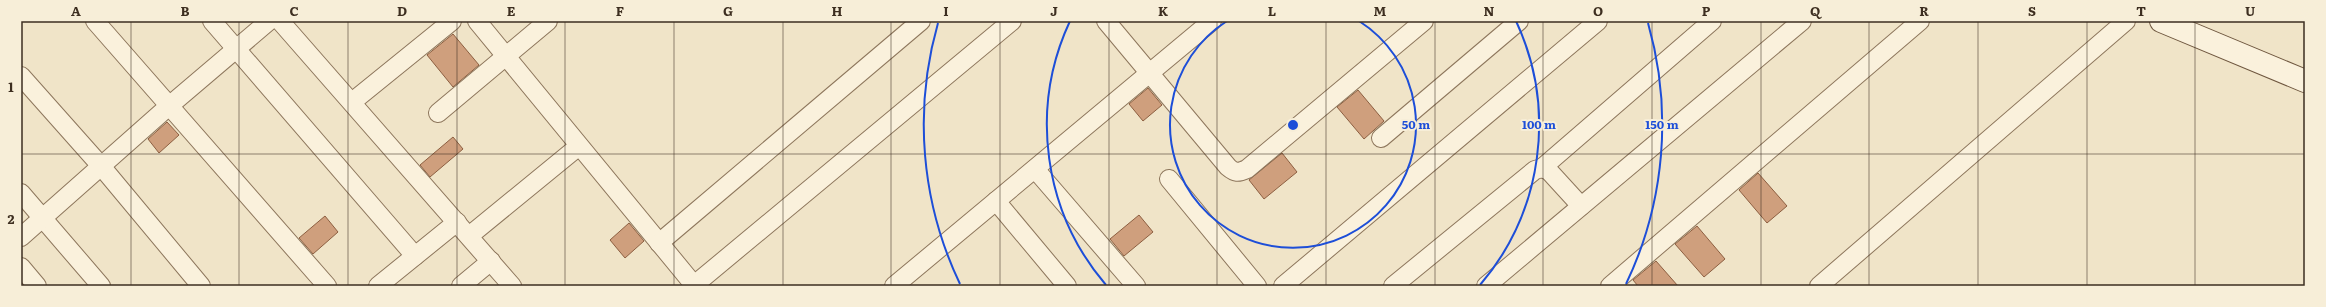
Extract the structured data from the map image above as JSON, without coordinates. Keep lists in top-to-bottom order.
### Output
{
  "grid": {
    "columns": [
      "A",
      "B",
      "C",
      "D",
      "E",
      "F",
      "G",
      "H",
      "I",
      "J",
      "K",
      "L",
      "M",
      "N",
      "O",
      "P",
      "Q",
      "R",
      "S",
      "T",
      "U"
    ],
    "rows": ["1", "2"]
  },
  "rings": ["50 m", "100 m", "150 m"]
}
